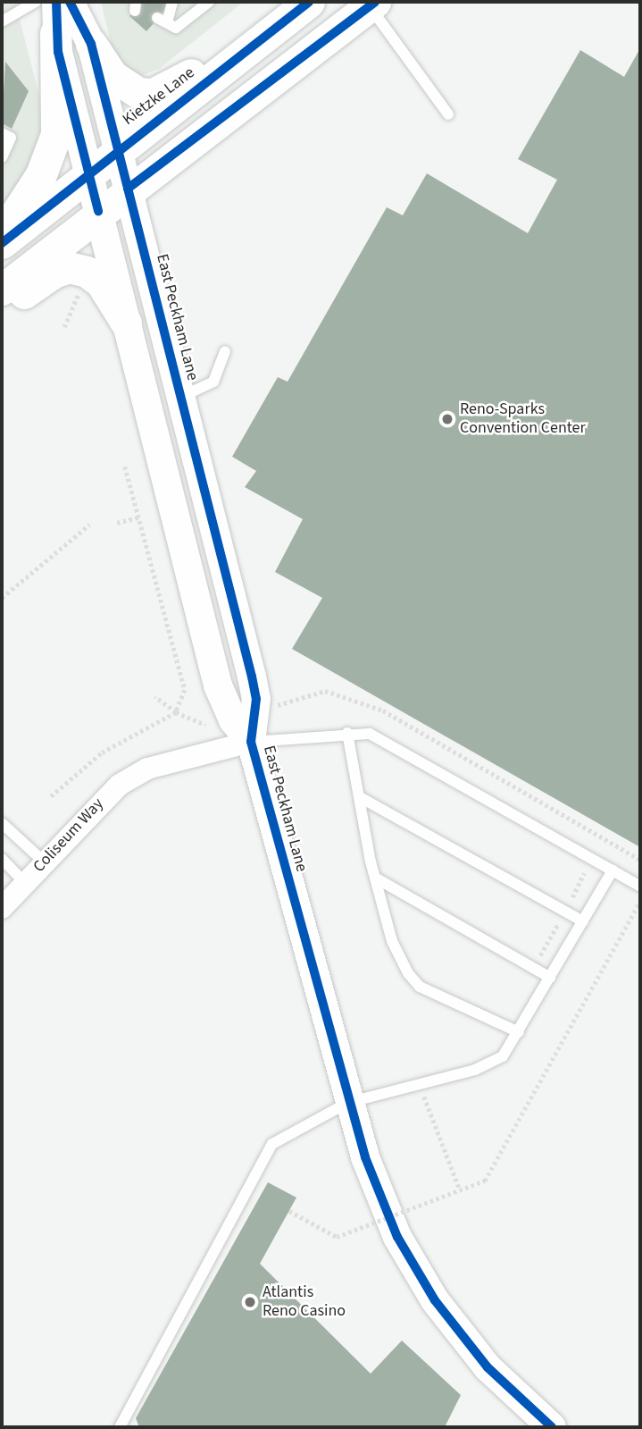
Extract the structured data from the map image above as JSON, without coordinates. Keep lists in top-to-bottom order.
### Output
{
  "streets": {
    "main road": ["Kietzke Lane"],
    "street": ["East Peckham Lane", "Coliseum Way"]
  },
  "crossings": [
    ["Kietzke Lane", "East Peckham Lane"],
    ["East Peckham Lane", "Coliseum Way"]
  ],
  "places": ["Reno-Sparks Convention Center", "Atlantis Reno Casino"]
}
